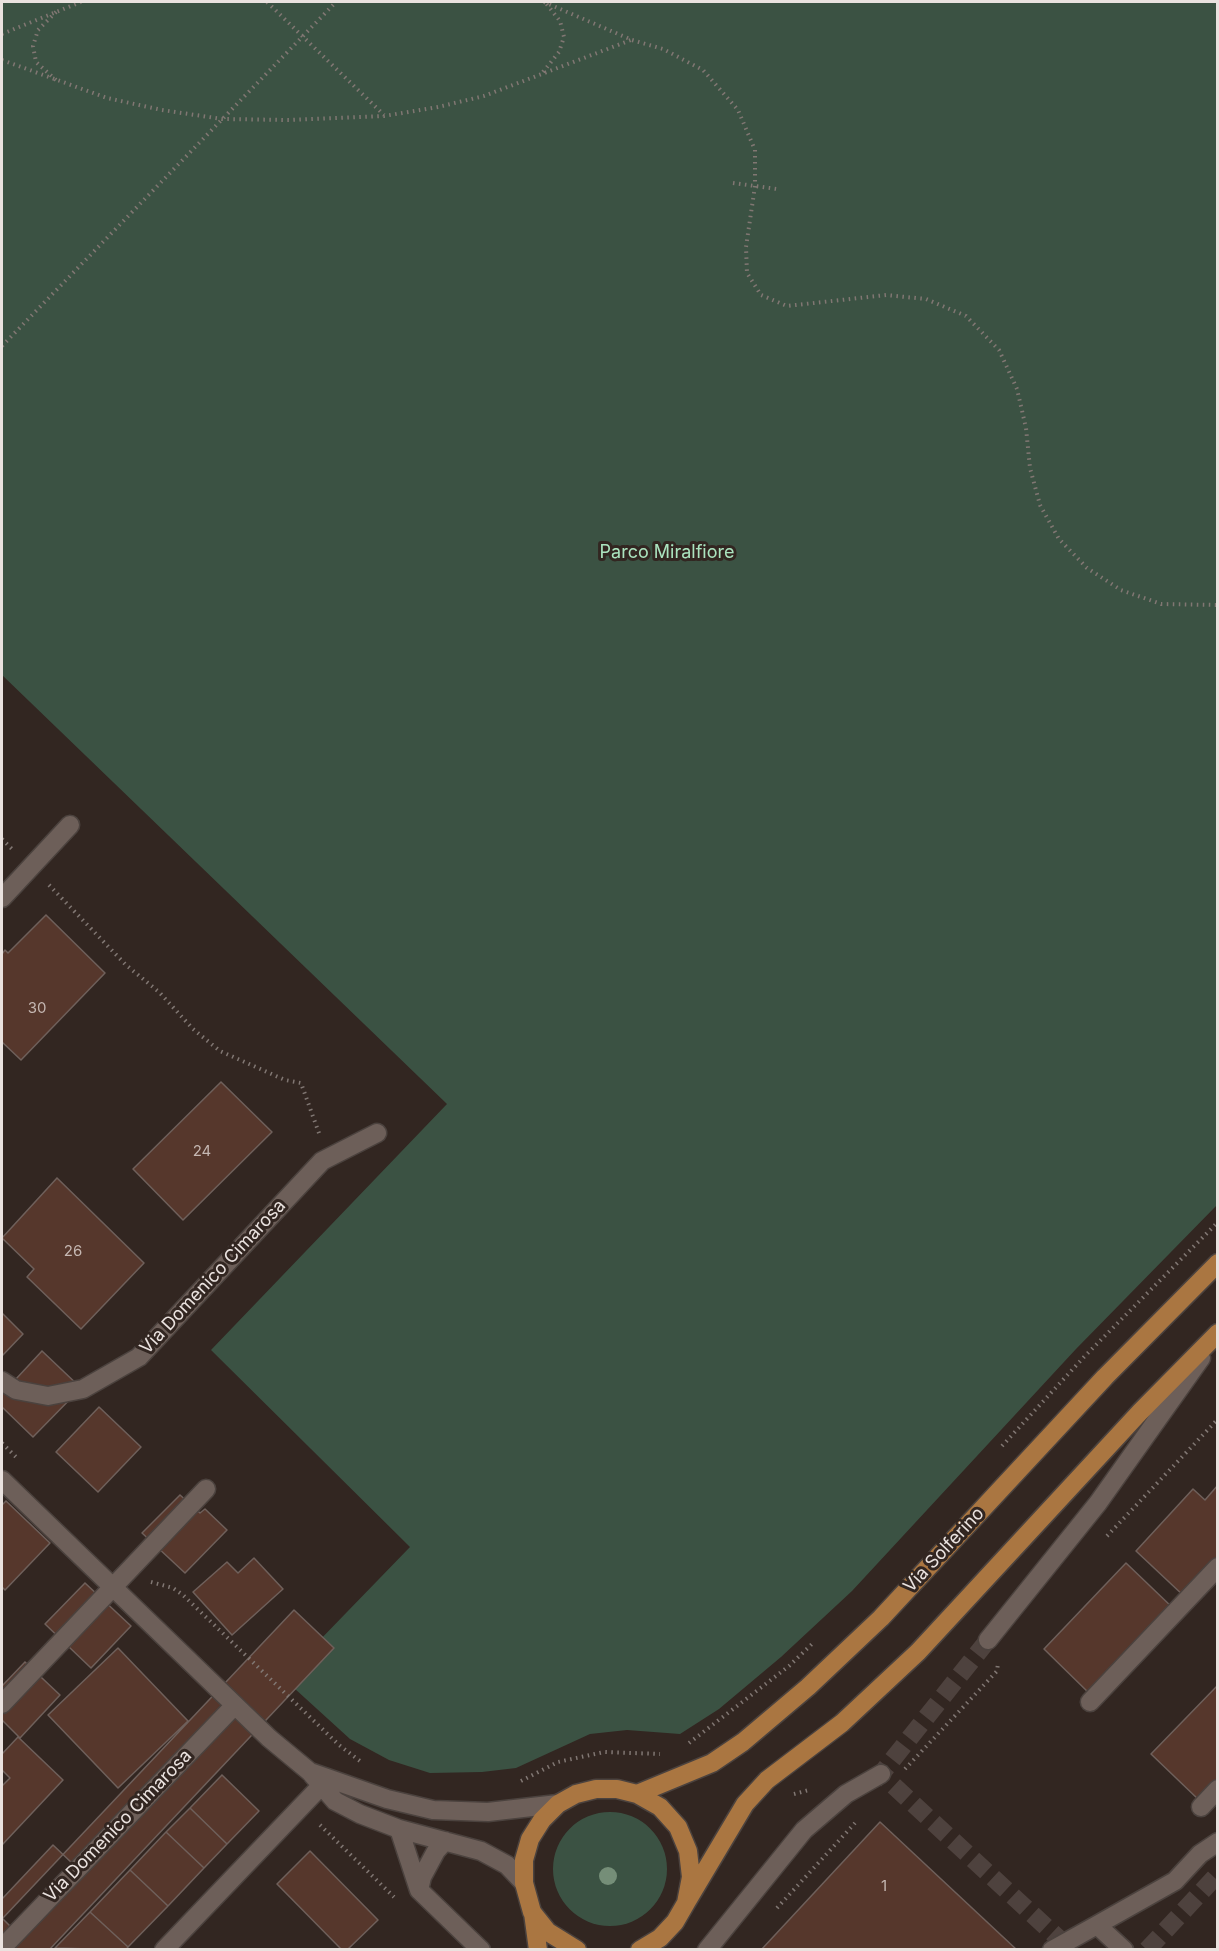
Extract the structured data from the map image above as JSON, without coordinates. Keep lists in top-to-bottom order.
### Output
{
  "streets": {
    "main road": ["Via Solferino"],
    "street": ["Via Domenico Cimarosa"]
  },
  "parks": ["Parco Miralfiore"],
  "house_numbers": [
    "30",
    "24",
    "26",
    "1"
  ]
}
